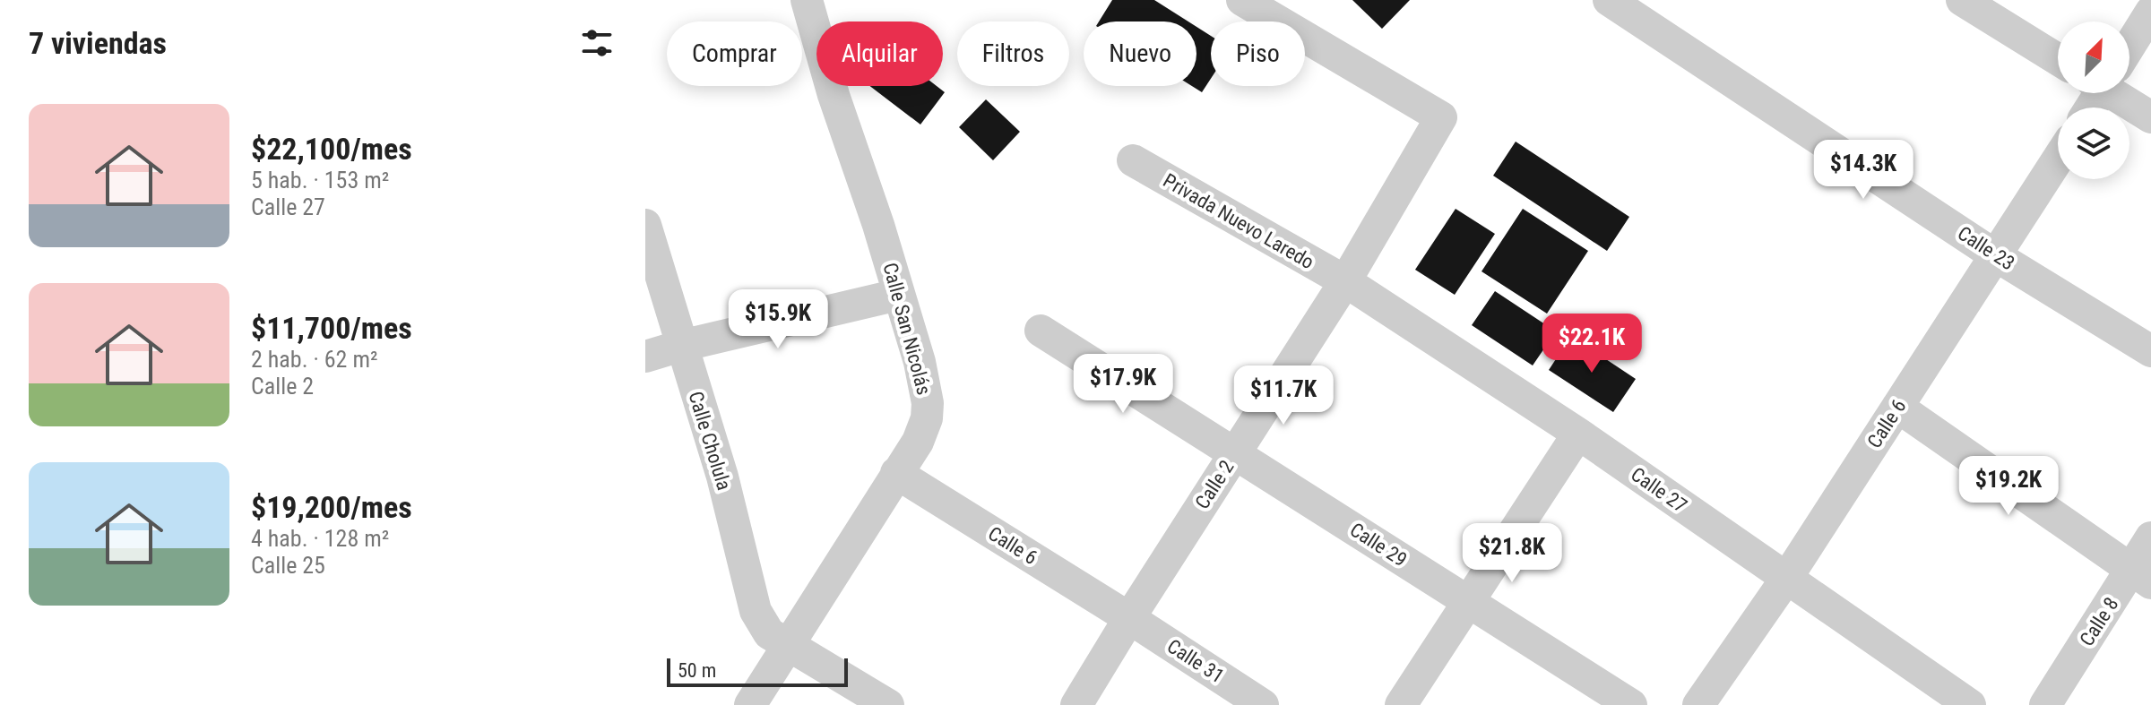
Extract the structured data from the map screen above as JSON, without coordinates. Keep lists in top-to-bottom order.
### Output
{
  "streets": {
    "street": [
      "Privada Nuevo Laredo",
      "Calle 23",
      "Calle San Nicolás",
      "Calle 6",
      "Calle Cholula",
      "Calle 2",
      "Calle 27",
      "Calle 29",
      "Calle 8",
      "Calle 31"
    ]
  },
  "crossings": [
    ["Privada Nuevo Laredo", "Calle 2"],
    ["Privada Nuevo Laredo", "Calle 27"],
    ["Calle 23", "Calle 6"],
    ["Calle San Nicolás", "Calle 6"],
    ["Calle San Nicolás", "Calle Cholula"],
    ["Calle 6", "Calle 2"],
    ["Calle 6", "Calle 27"],
    ["Calle 6", "Calle 31"],
    ["Calle 2", "Calle 27"],
    ["Calle 2", "Calle 29"],
    ["Calle 2", "Calle 31"]
  ],
  "scale_bar": "50 m",
  "north": "top right",
  "page": {
    "heading": "7 viviendas",
    "chip": [
      "Comprar",
      "Alquilar",
      "Filtros",
      "Nuevo",
      "Piso"
    ],
    "list": [
      {
        "name": "$22,100/mes",
        "note": "5 hab. · 153 m² · Calle 27"
      },
      {
        "name": "$11,700/mes",
        "note": "2 hab. · 62 m² · Calle 2"
      },
      {
        "name": "$19,200/mes",
        "note": "4 hab. · 128 m² · Calle 25"
      }
    ],
    "price": [
      "$14.3K",
      "$15.9K",
      "$22.1K",
      "$17.9K",
      "$11.7K",
      "$19.2K",
      "$21.8K"
    ],
    "scale": "50 m"
  }
}
